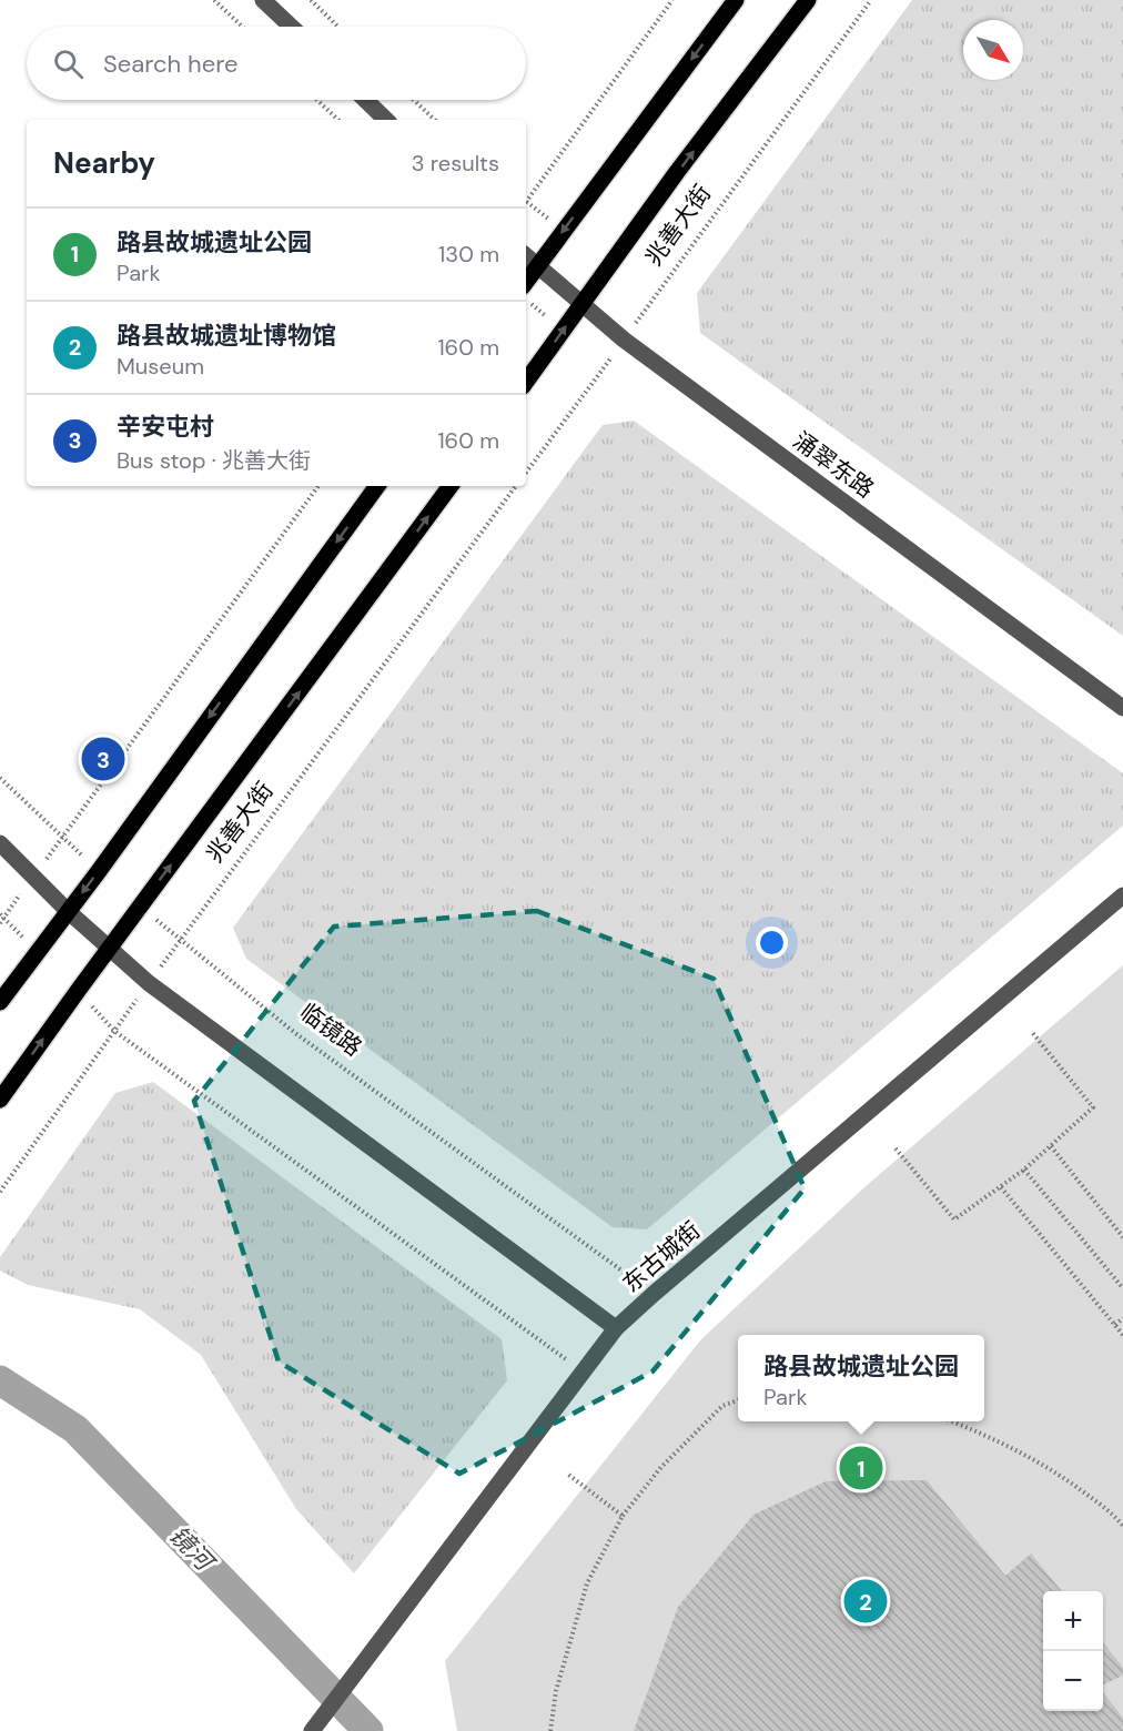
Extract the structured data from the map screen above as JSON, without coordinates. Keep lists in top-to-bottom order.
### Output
{
  "streets": {
    "main road": ["兆善大街"],
    "street": ["涌翠东路", "东古城街"],
    "path": ["临镜路"]
  },
  "crossings": [
    ["兆善大街", "涌翠东路"],
    ["兆善大街", "临镜路"],
    ["临镜路", "东古城街"]
  ],
  "water": ["镜河"],
  "north": "bottom right",
  "page": {
    "search": "Search here",
    "heading": ["Nearby", "3 results"],
    "list": [
      {
        "mark": "1",
        "name": "路县故城遗址公园",
        "note": "Park",
        "value": "130 m"
      },
      {
        "mark": "2",
        "name": "路县故城遗址博物馆",
        "note": "Museum",
        "value": "160 m"
      },
      {
        "mark": "3",
        "name": "辛安屯村",
        "note": "Bus stop · 兆善大街",
        "value": "160 m"
      }
    ],
    "pins": ["3", "1", "2"],
    "popup": ["路县故城遗址公园", "Park"],
    "map_buttons": ["+", "−"]
  }
}
